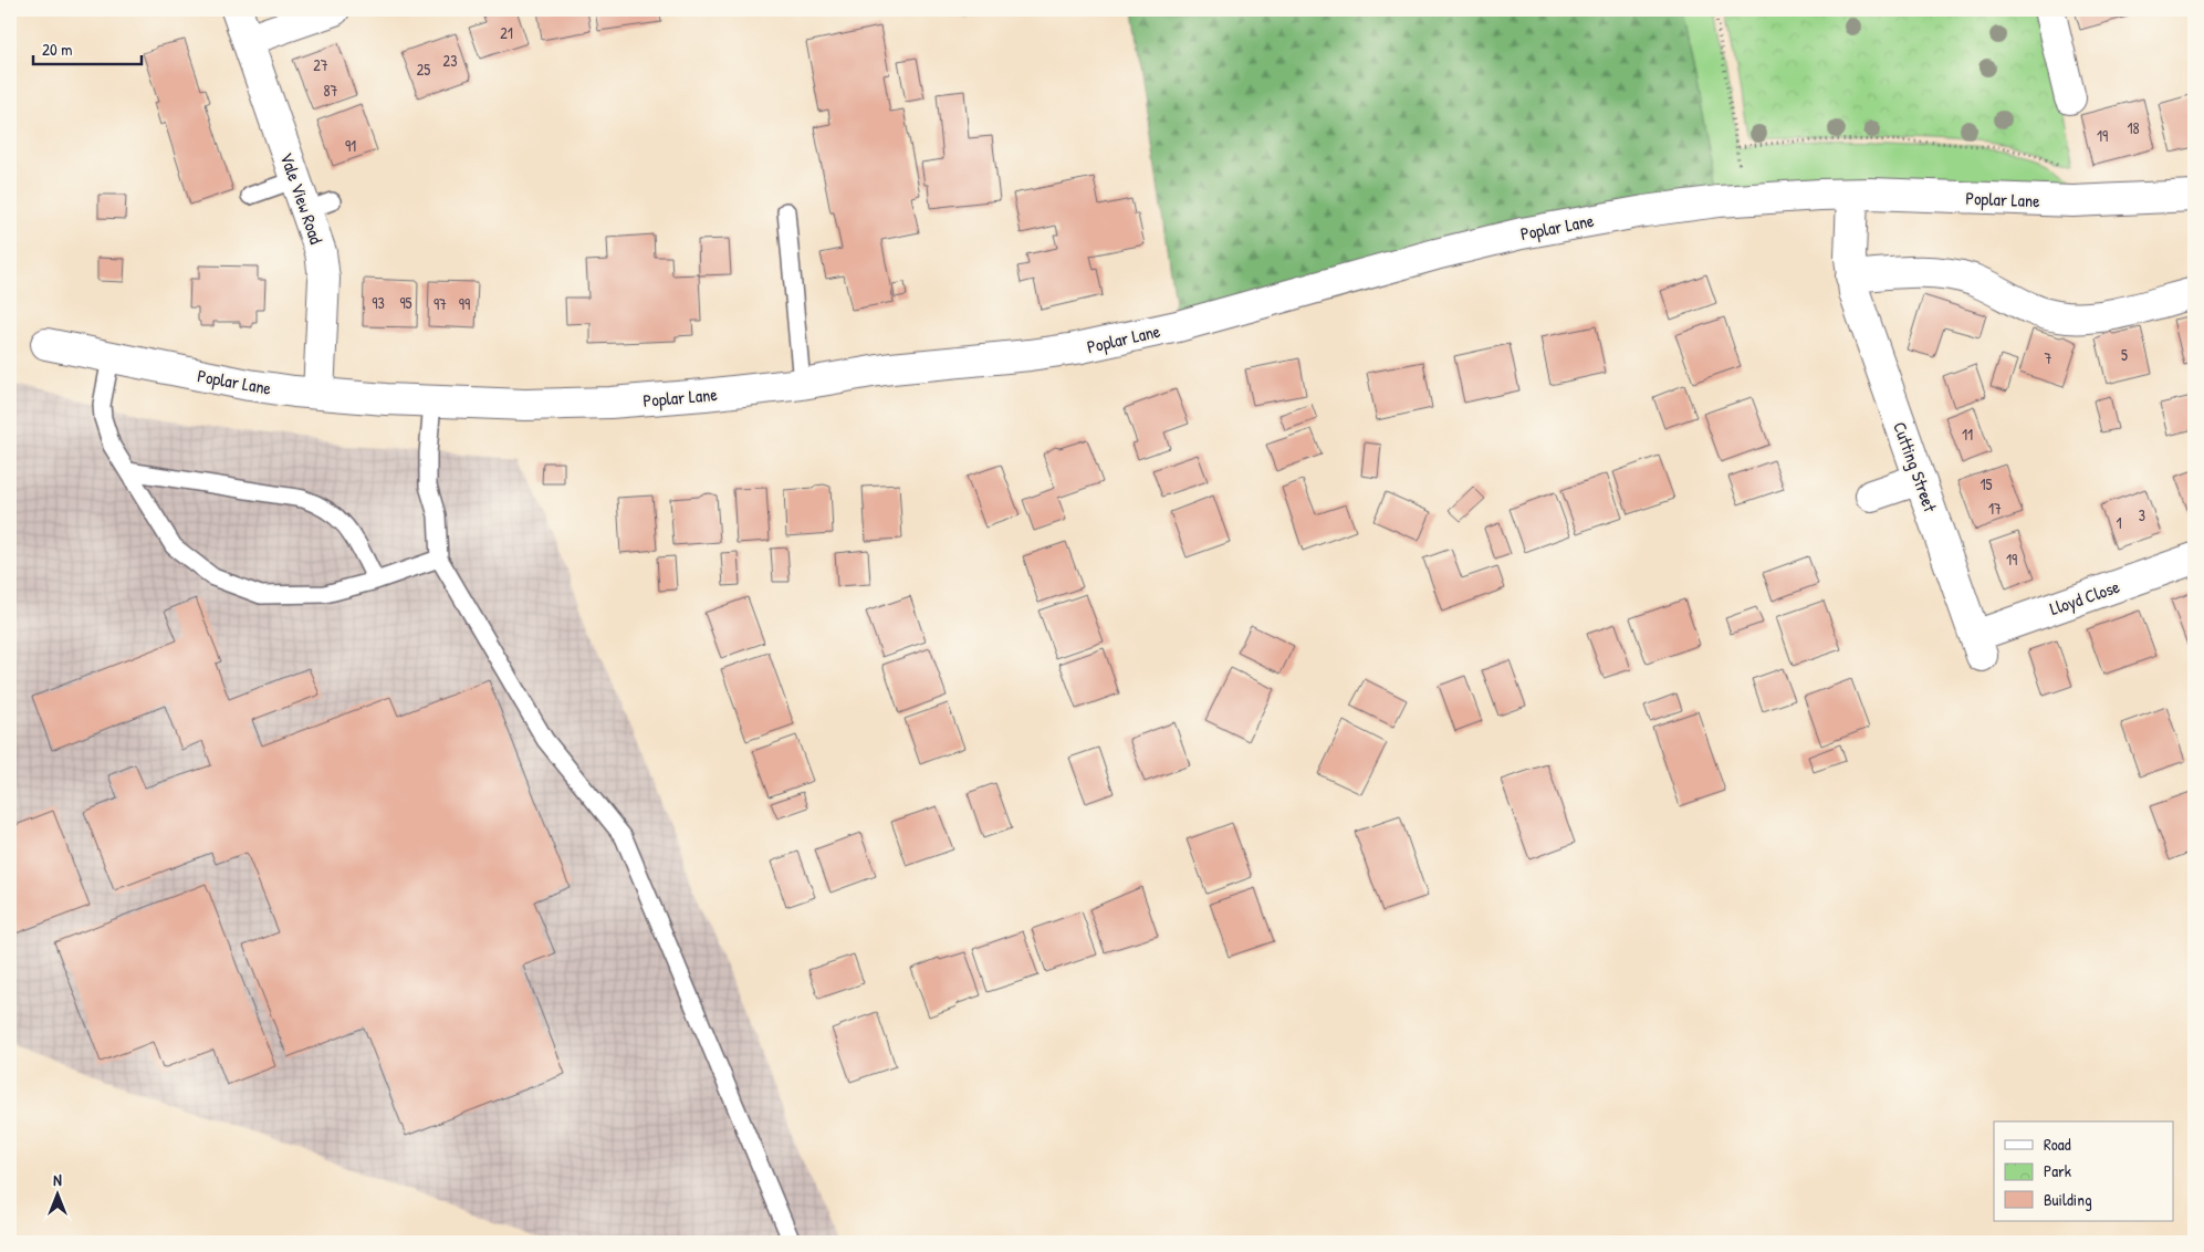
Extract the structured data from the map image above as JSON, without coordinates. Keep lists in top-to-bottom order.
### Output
{
  "streets": {
    "street": [
      "Vale View Road",
      "Poplar Lane",
      "Cutting Street",
      "Lloyd Close"
    ]
  },
  "crossings": [
    ["Vale View Road", "Poplar Lane"],
    ["Poplar Lane", "Cutting Street"],
    ["Cutting Street", "Lloyd Close"]
  ],
  "house_numbers": [
    "21",
    "23",
    "27",
    "25",
    "87",
    "18",
    "19",
    "91",
    "93",
    "95",
    "97",
    "99",
    "5",
    "7",
    "11",
    "15",
    "17",
    "3",
    "1",
    "19"
  ],
  "legend": ["Road", "Park", "Building"],
  "scale_bar": "20 m",
  "north": "top"
}
